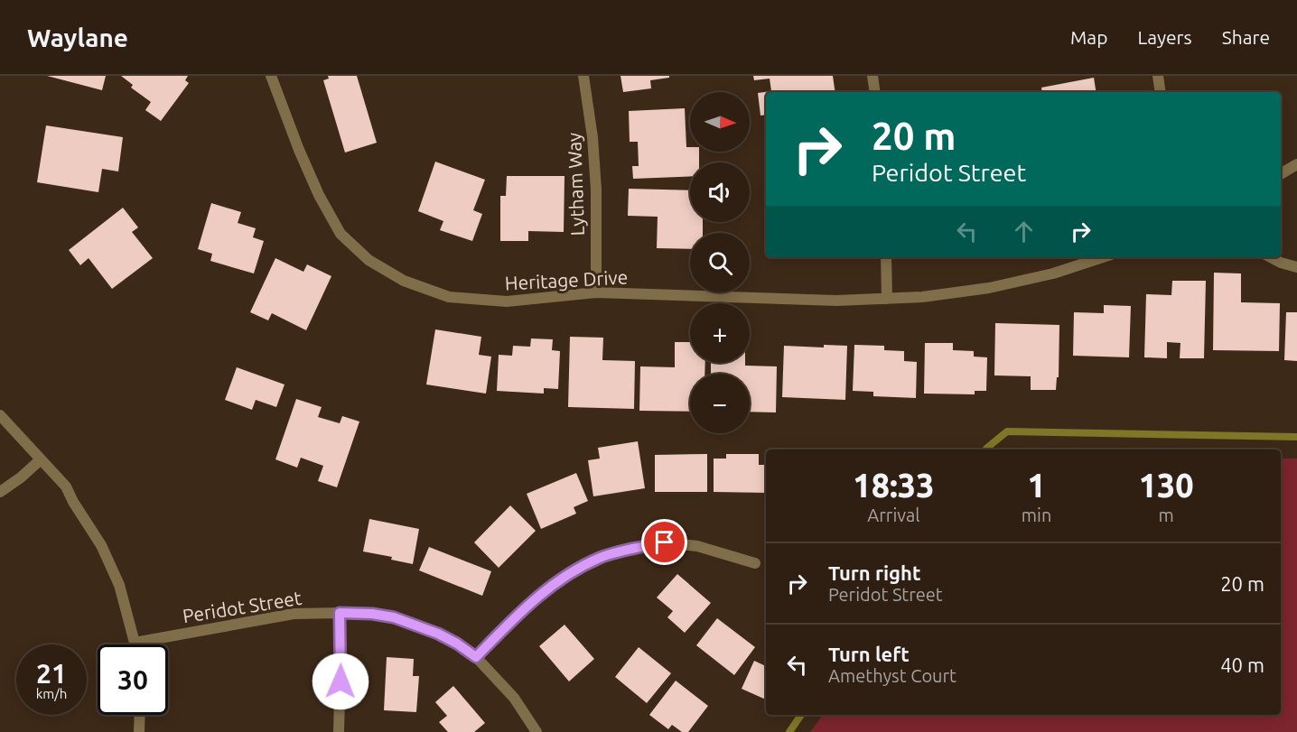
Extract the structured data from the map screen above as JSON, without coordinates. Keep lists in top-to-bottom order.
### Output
{
  "streets": {
    "street": ["Lytham Way", "Heritage Drive", "Peridot Street"]
  },
  "crossings": [
    ["Lytham Way", "Heritage Drive"]
  ],
  "north": "right",
  "page": {
    "header": "Waylane",
    "nav": ["Map", "Layers", "Share"],
    "map_buttons": ["+", "−"],
    "turn": ["20 m", "Peridot Street"],
    "eta": [
      "18:33",
      "Arrival",
      "1",
      "min",
      "130",
      "m"
    ],
    "list": [
      {
        "name": "Turn right",
        "note": "Peridot Street",
        "value": "20 m"
      },
      {
        "name": "Turn left",
        "note": "Amethyst Court",
        "value": "40 m"
      }
    ],
    "speed": "21 km/h",
    "limit": "30"
  }
}
